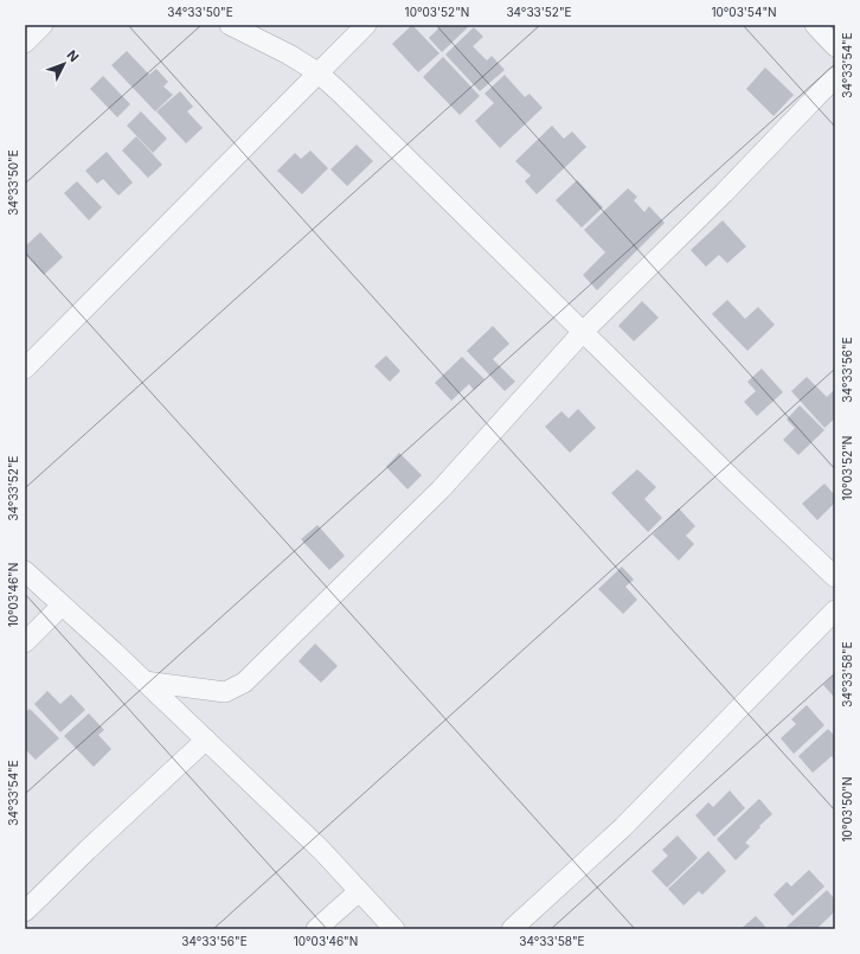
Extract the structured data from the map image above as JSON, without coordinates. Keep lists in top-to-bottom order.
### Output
{
  "north": "top right",
  "coordinates": [
    "34°33'50\"E",
    "10°03'52\"N",
    "34°33'52\"E",
    "10°03'54\"N",
    "34°33'54\"E",
    "34°33'56\"E",
    "10°03'46\"N",
    "34°33'58\"E",
    "10°03'50\"N"
  ]
}
